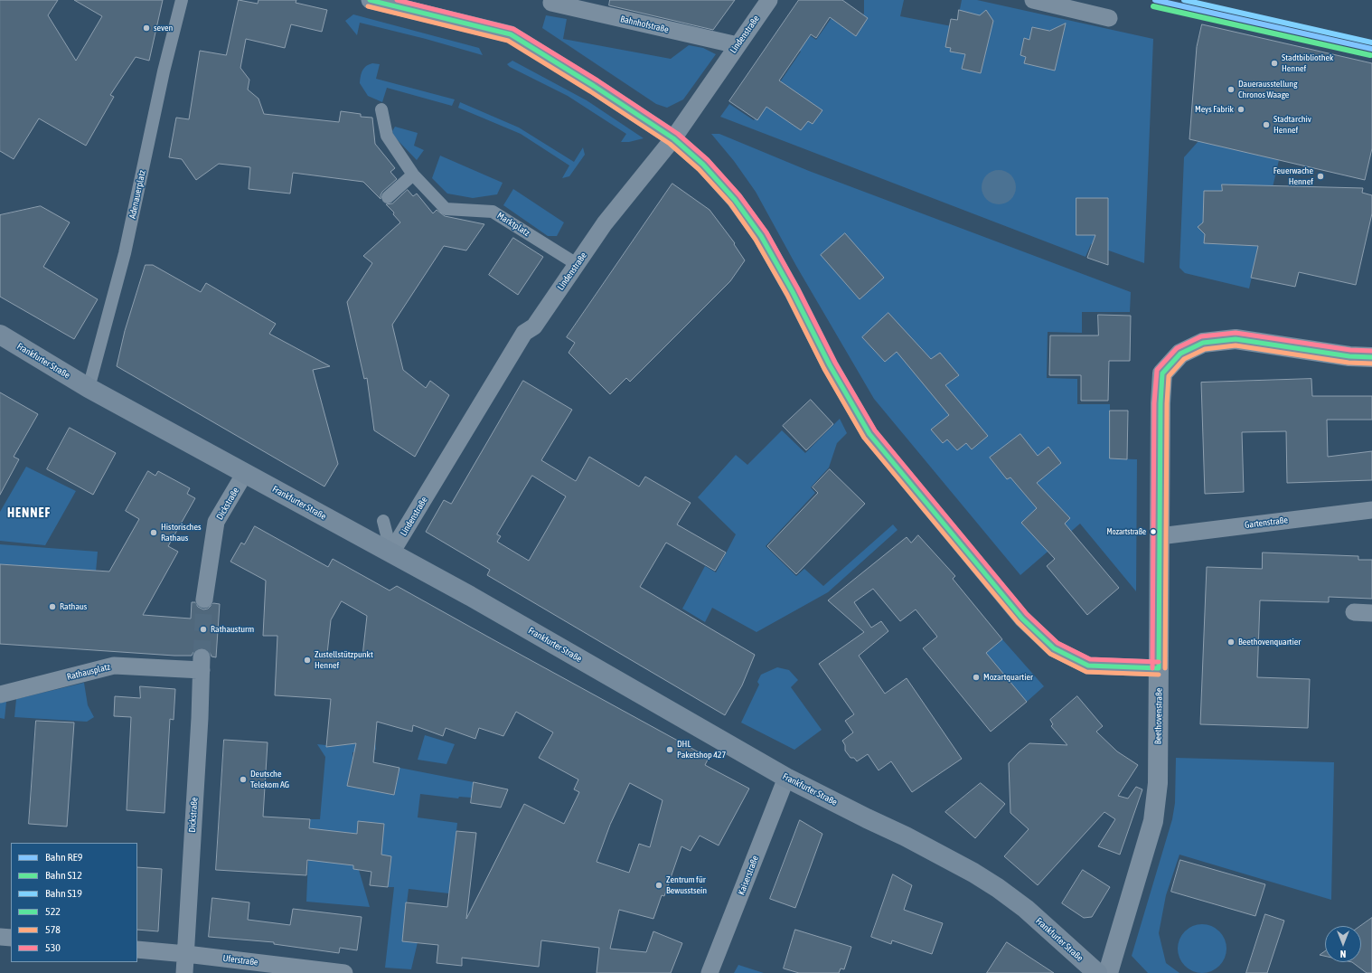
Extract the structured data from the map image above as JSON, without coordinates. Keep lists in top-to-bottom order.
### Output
{
  "streets": {
    "main road": ["Frankfurter Straße"],
    "street": [
      "Bahnhofstraße",
      "Lindenstraße",
      "Adenauerplatz",
      "Marktplatz",
      "Dickstraße",
      "Gartenstraße",
      "Rathausplatz",
      "Beethovenstraße",
      "Kaiserstraße",
      "Uferstraße"
    ]
  },
  "crossings": [
    ["Bahnhofstraße", "Lindenstraße"],
    ["Lindenstraße", "Marktplatz"],
    ["Lindenstraße", "Frankfurter Straße"],
    ["Adenauerplatz", "Frankfurter Straße"],
    ["Frankfurter Straße", "Dickstraße"],
    ["Frankfurter Straße", "Kaiserstraße"],
    ["Dickstraße", "Rathausplatz"],
    ["Dickstraße", "Uferstraße"],
    ["Gartenstraße", "Beethovenstraße"]
  ],
  "districts": ["HENNEF"],
  "places": [
    "seven",
    "Stadtbibliothek Hennef",
    "Dauerausstellung Chronos Waage",
    "Meys Fabrik",
    "Stadtarchiv Hennef",
    "Feuerwache Hennef",
    "Mozartstraße",
    "Historisches Rathaus",
    "Rathaus",
    "Rathausturm",
    "Beethovenquartier",
    "Zustellstützpunkt Hennef",
    "Mozartquartier",
    "DHL Paketshop 427",
    "Deutsche Telekom AG",
    "Zentrum für Bewusstsein"
  ],
  "lines": [
    "rail line RE9",
    "rail line S19",
    "transit line 522",
    "transit line 530",
    "rail line S12",
    "transit line 578"
  ],
  "legend": [
    "Bahn RE9",
    "Bahn S12",
    "Bahn S19",
    "522",
    "578",
    "530"
  ],
  "north": "bottom"
}
